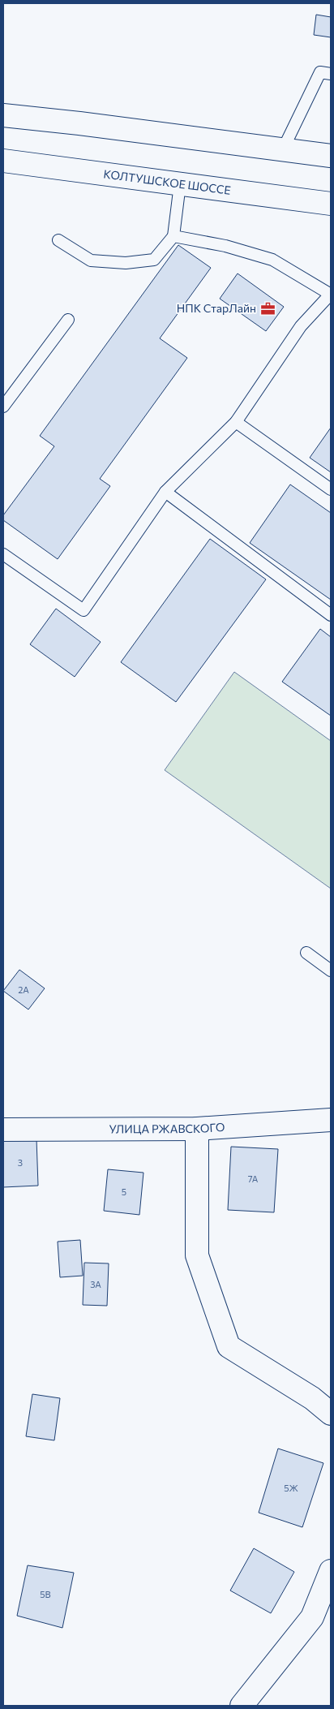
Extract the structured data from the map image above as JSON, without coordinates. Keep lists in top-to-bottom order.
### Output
{
  "streets": {
    "street": ["КОЛТУШСКОЕ ШОССЕ", "УЛИЦА РЖАВСКОГО"]
  },
  "places": {
    "office": ["НПК СтарЛайн"]
  },
  "house_numbers": [
    "2А",
    "3",
    "7А",
    "5",
    "3А",
    "5Ж",
    "5В"
  ]
}
